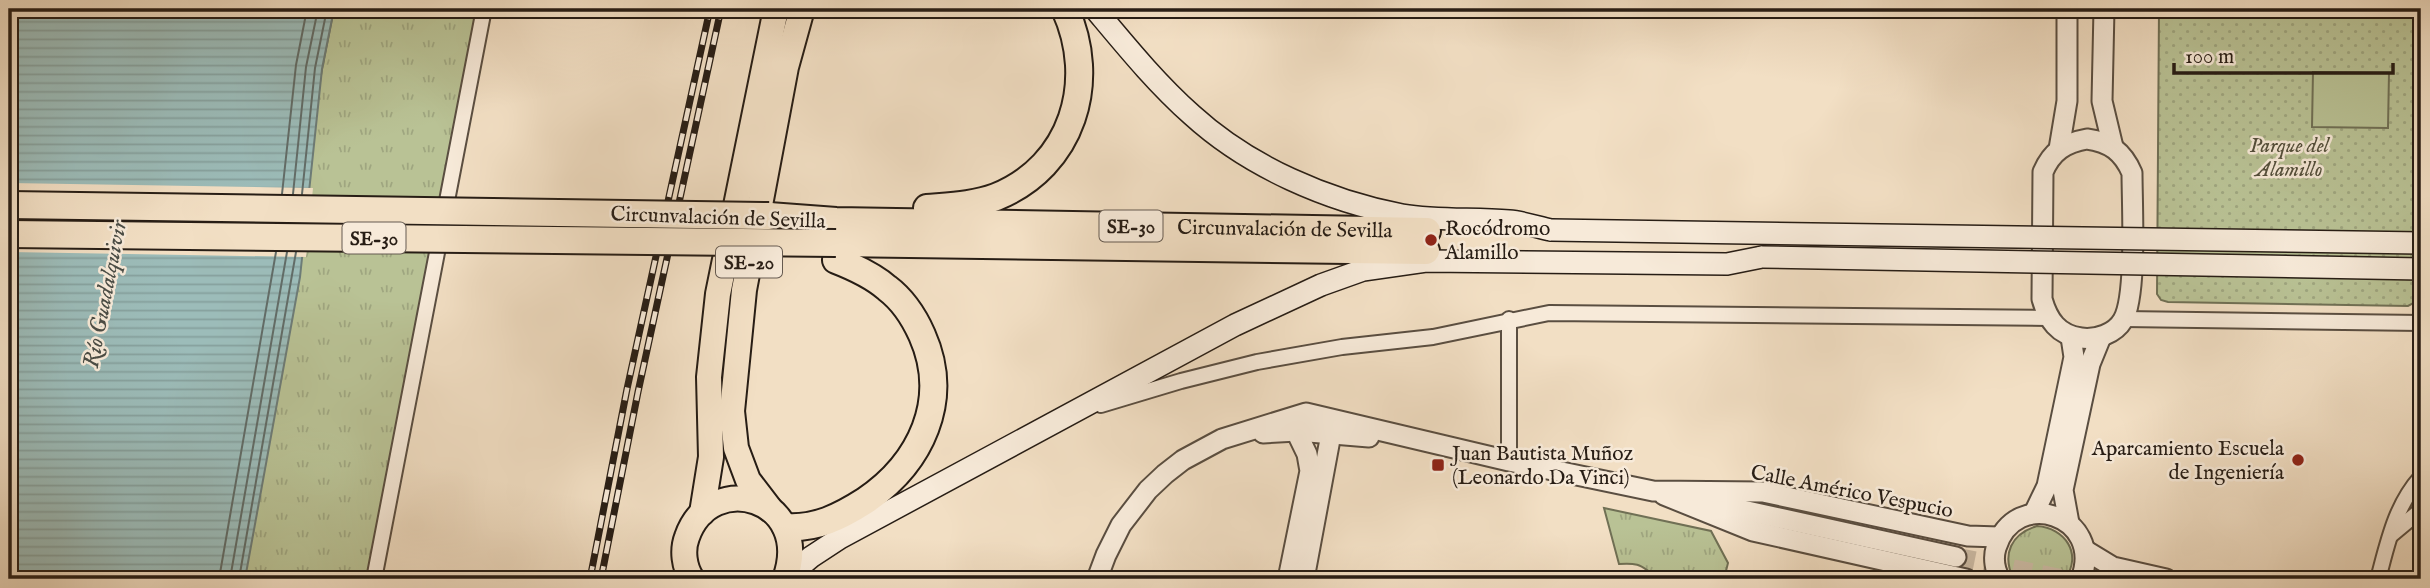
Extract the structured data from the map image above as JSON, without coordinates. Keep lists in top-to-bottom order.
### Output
{
  "streets": {
    "highway": ["Circunvalación de Sevilla", "SE-30", "SE-20"],
    "street": ["Calle Américo Vespucio"]
  },
  "water": ["Río Guadalquivir"],
  "parks": ["Parque del Alamillo"],
  "places": {
    "other": ["Rocódromo Alamillo", "Aparcamiento Escuela de Ingeniería"],
    "transit": ["Juan Bautista Muñoz (Leonardo Da Vinci)"]
  },
  "scale_bar": "100 m"
}
